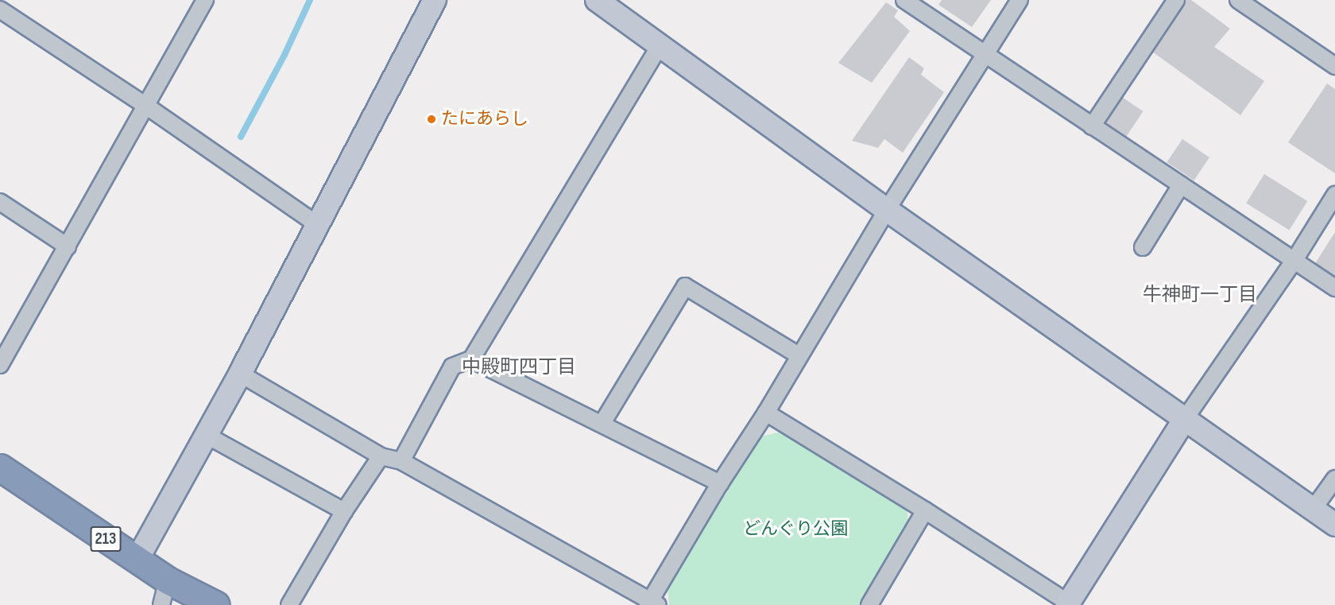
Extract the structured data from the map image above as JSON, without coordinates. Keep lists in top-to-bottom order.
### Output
{
  "streets": {
    "highway": ["213"]
  },
  "districts": ["牛神町一丁目", "中殿町四丁目"],
  "parks": ["どんぐり公園"],
  "places": ["たにあらし"]
}
